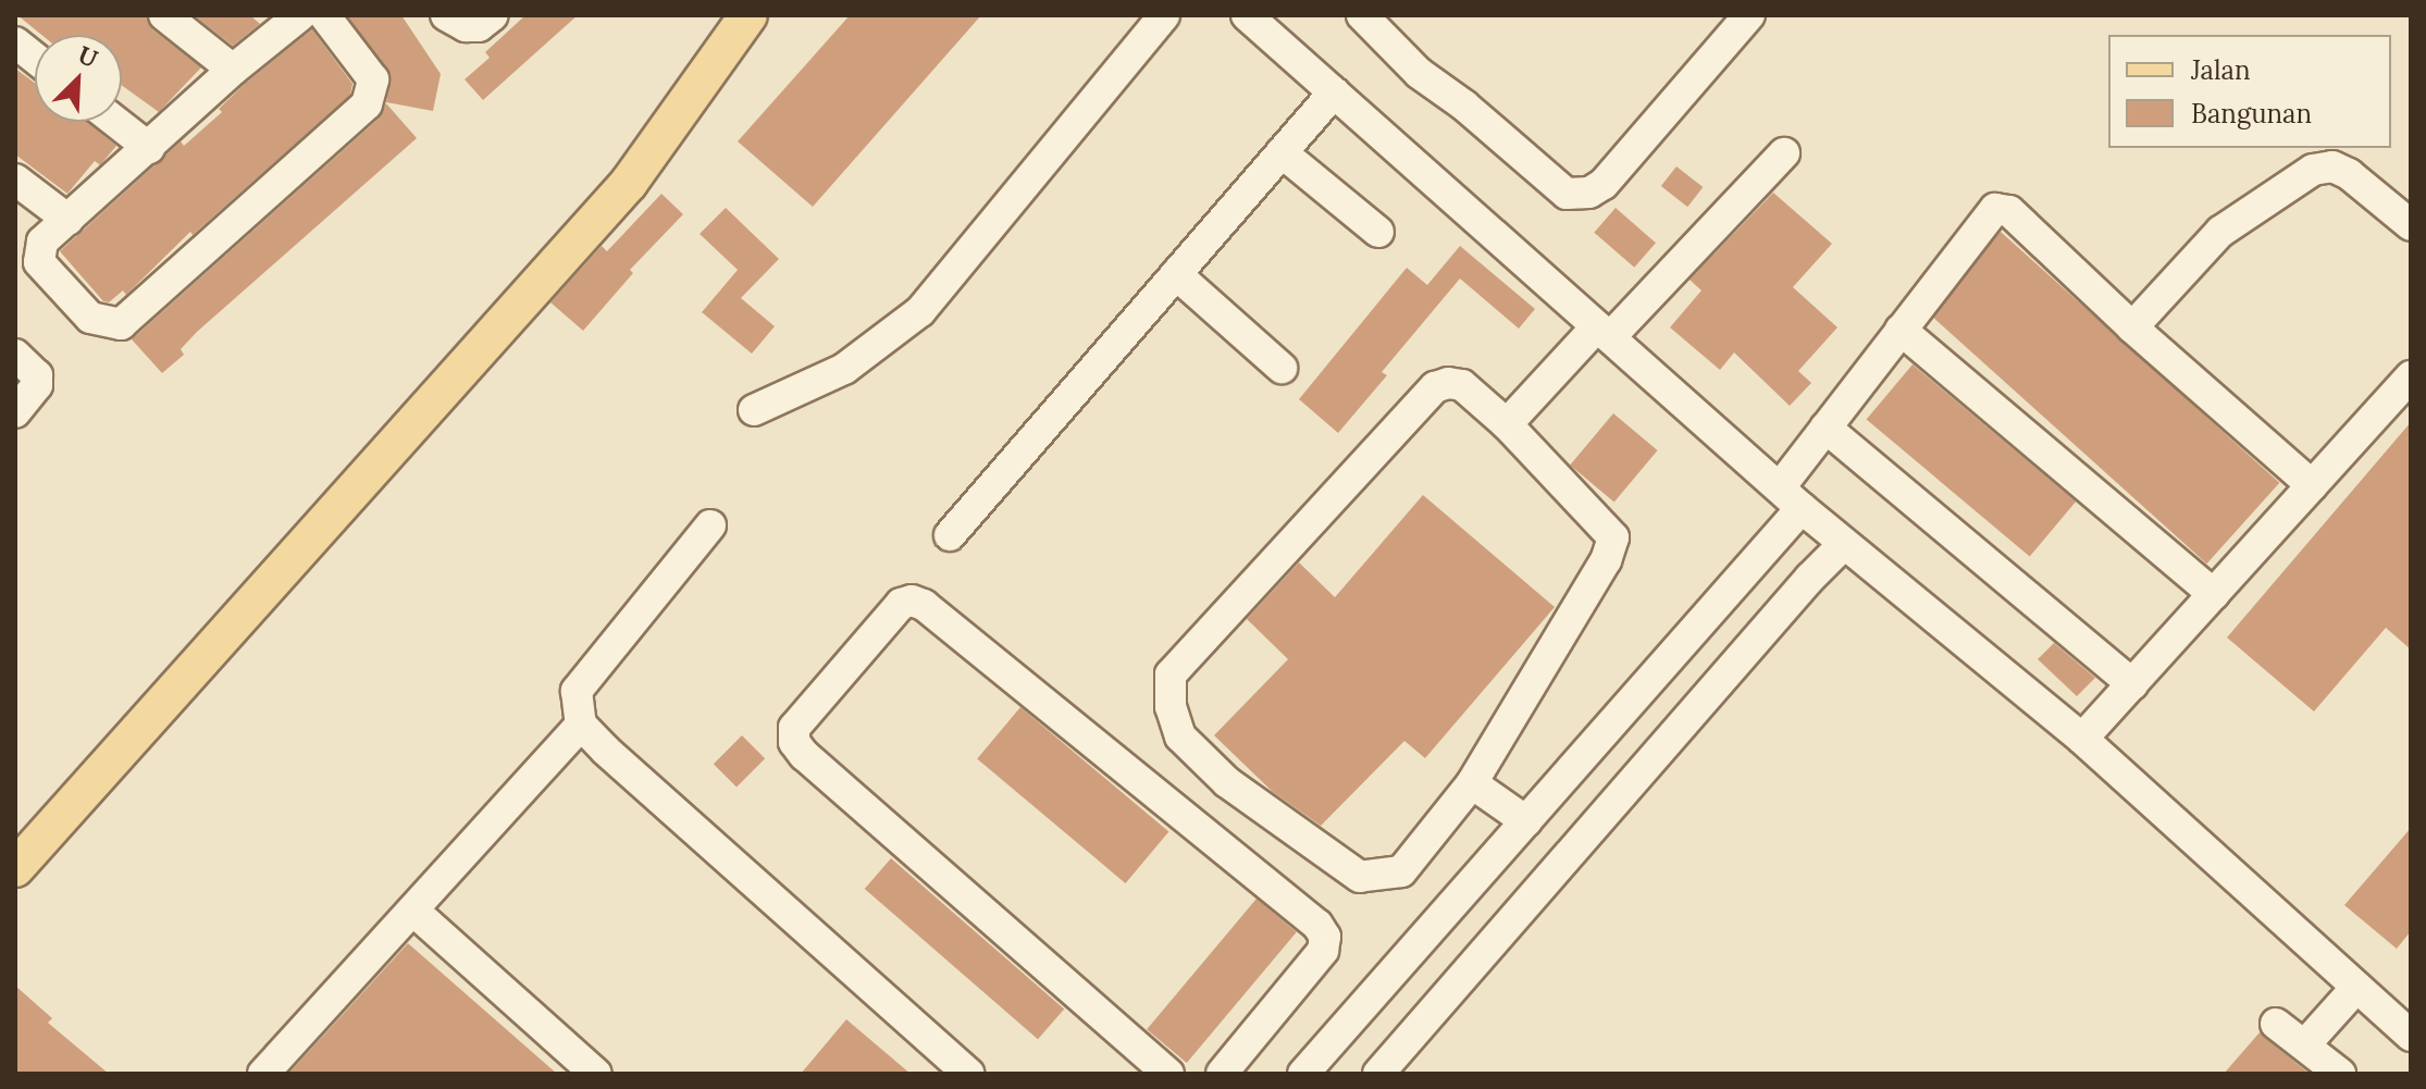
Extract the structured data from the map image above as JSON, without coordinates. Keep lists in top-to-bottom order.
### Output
{
  "legend": ["Jalan", "Bangunan"],
  "north": "top right"
}
